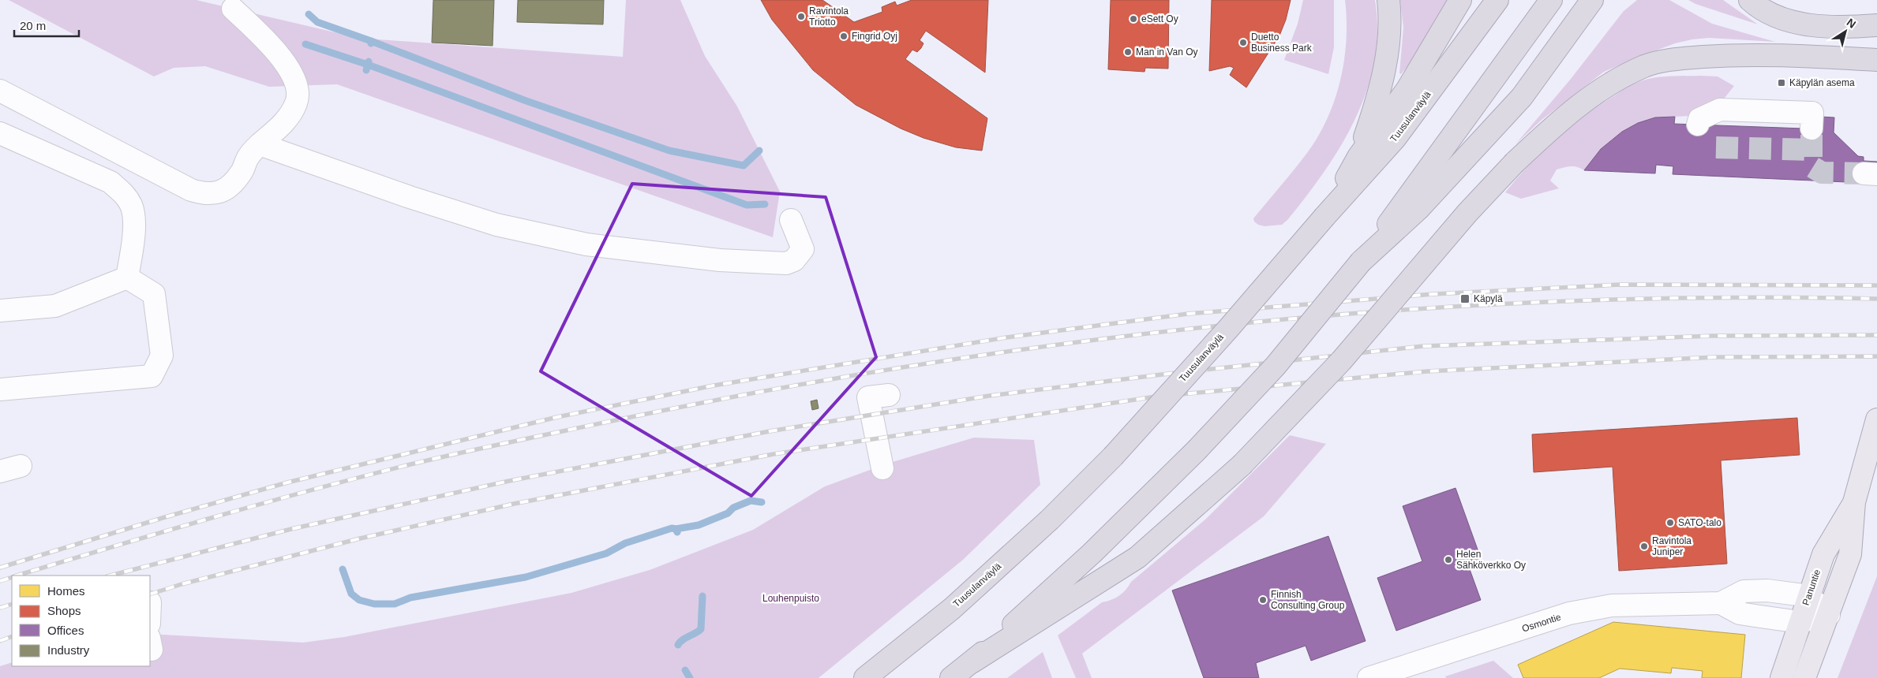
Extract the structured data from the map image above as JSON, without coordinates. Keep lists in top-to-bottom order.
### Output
{
  "streets": {
    "highway": ["Tuusulanväylä"],
    "main road": ["Panuntie"],
    "street": ["Osmontie"]
  },
  "crossings": [
    ["Panuntie", "Osmontie"]
  ],
  "parks": ["Louhenpuisto"],
  "places": {
    "other": [
      "Ravintola Triotto",
      "eSett Oy",
      "Fingrid Oyj",
      "Duetto Business Park",
      "Man in Van Oy",
      "SATO-talo",
      "Ravintola Juniper",
      "Helen Sähköverkko Oy",
      "Finnish Consulting Group"
    ],
    "transit": ["Käpylän asema", "Käpylä"]
  },
  "legend": [
    "Homes",
    "Shops",
    "Offices",
    "Industry"
  ],
  "scale_bar": "20 m",
  "north": "top right"
}
